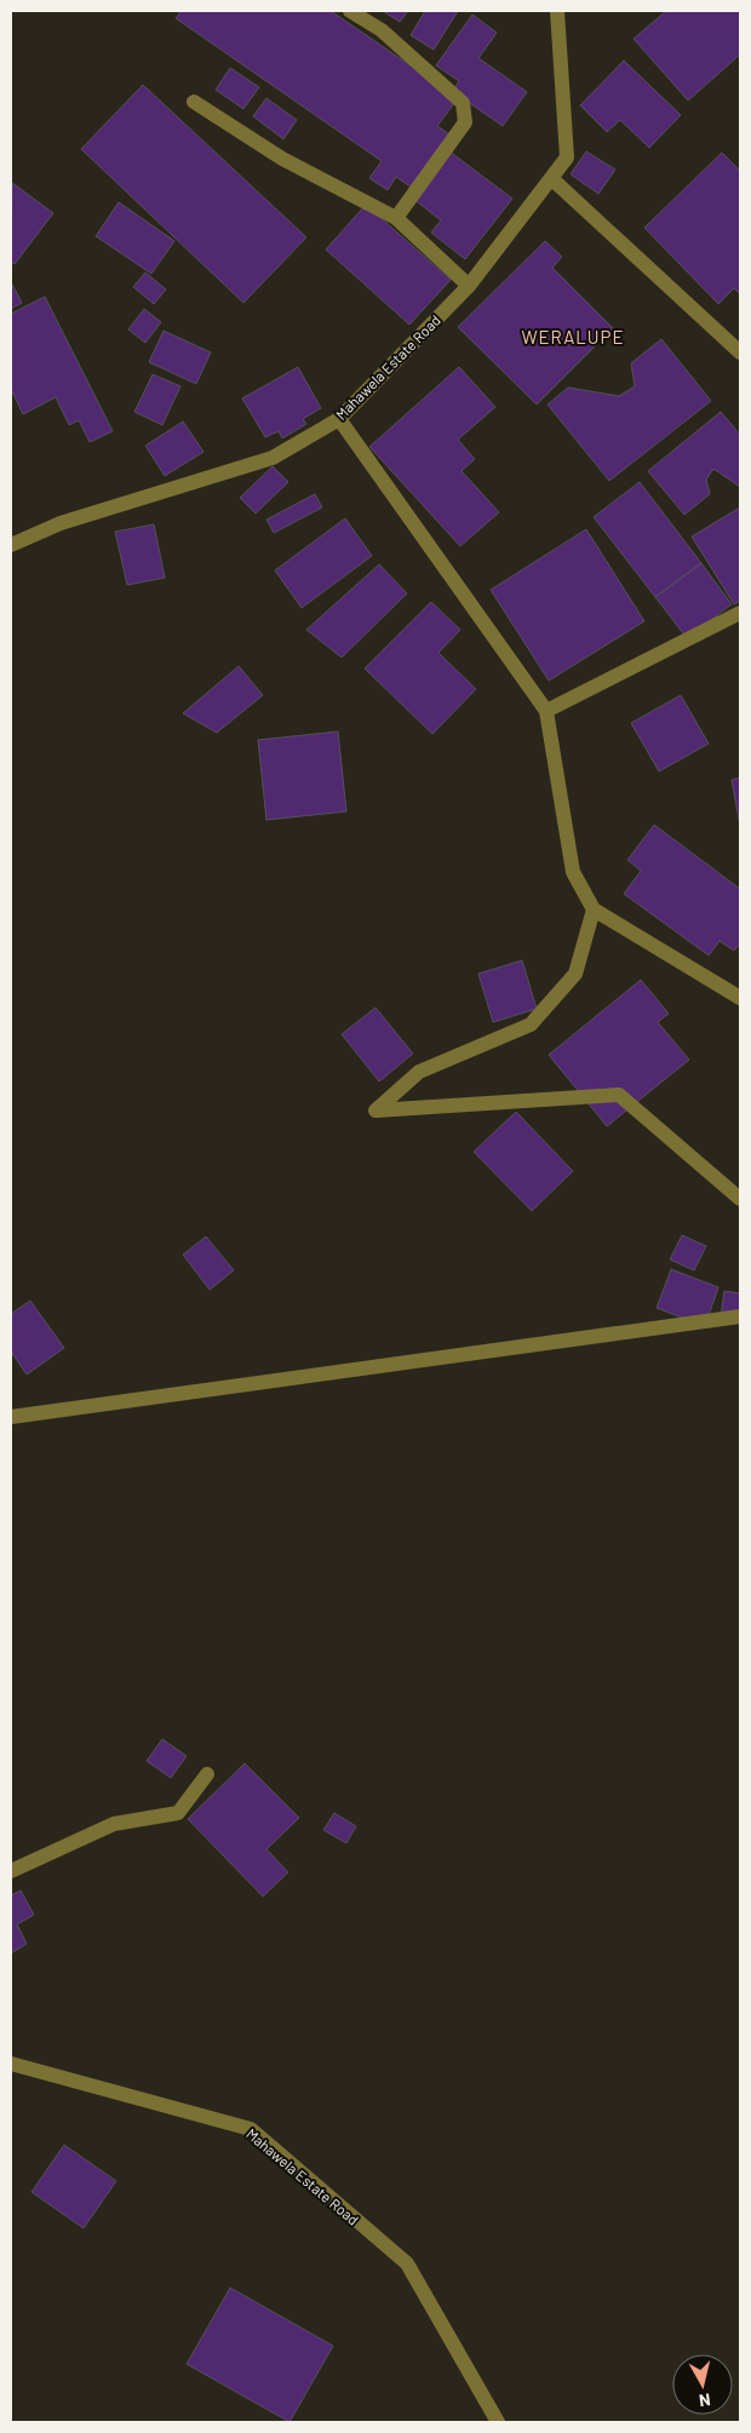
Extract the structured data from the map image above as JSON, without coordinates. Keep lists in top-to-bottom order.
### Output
{
  "streets": {
    "street": ["Mahawela Estate Road"]
  },
  "districts": ["WERALUPE"],
  "north": "bottom"
}
